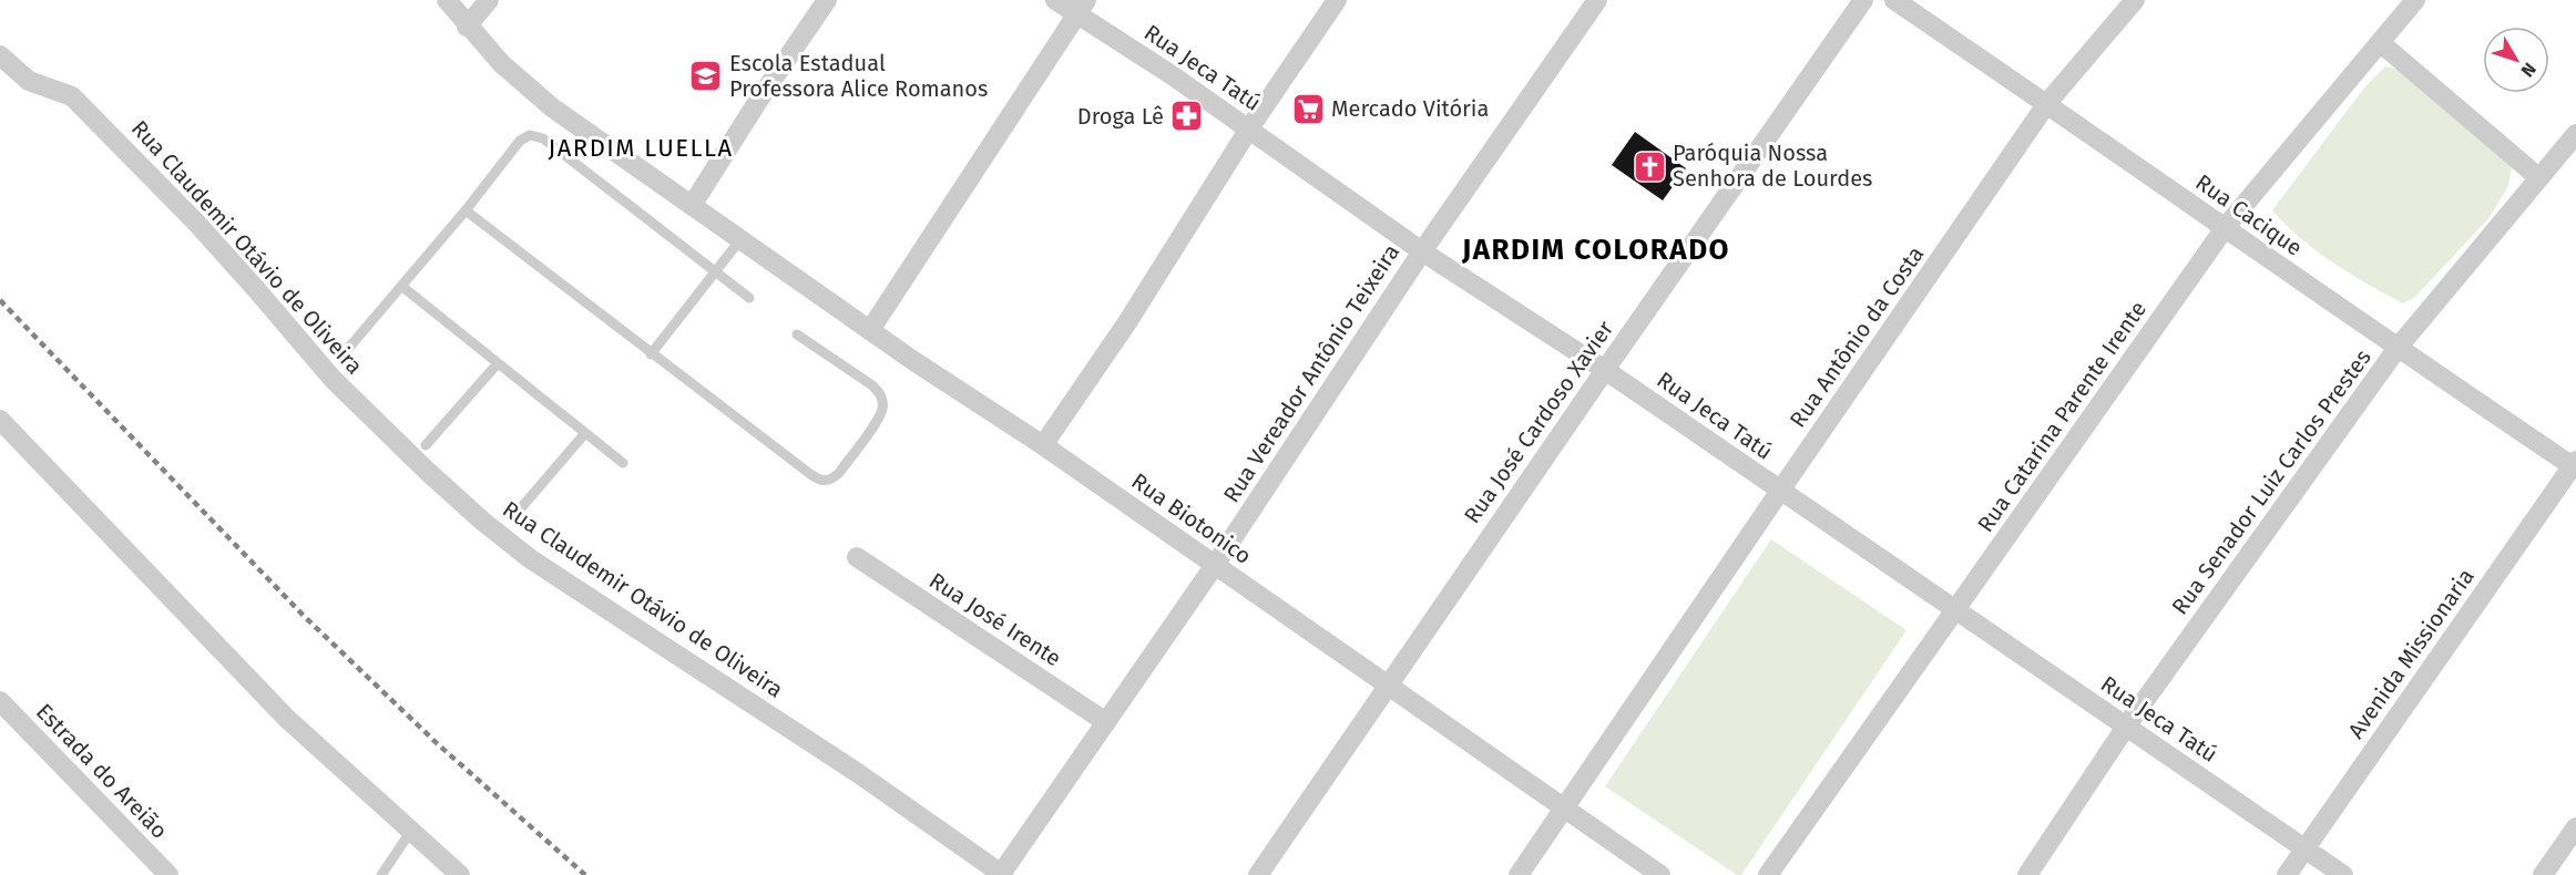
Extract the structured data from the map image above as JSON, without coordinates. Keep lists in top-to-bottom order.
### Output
{
  "streets": {
    "street": [
      "Rua Jeca Tatú",
      "Rua Cacique",
      "Rua Claudemir Otávio de Oliveira",
      "Rua Antônio da Costa",
      "Rua Vereador Antônio Teixeira",
      "Rua Catarina Parente Irente",
      "Rua José Cardoso Xavier",
      "Rua Senador Luiz Carlos Prestes",
      "Rua Biotonico",
      "Rua José Irente",
      "Avenida Missionaria",
      "Estrada do Areião"
    ]
  },
  "crossings": [
    ["Rua Jeca Tatú", "Rua Antônio da Costa"],
    ["Rua Jeca Tatú", "Rua Vereador Antônio Teixeira"],
    ["Rua Jeca Tatú", "Rua Catarina Parente Irente"],
    ["Rua Jeca Tatú", "Rua José Cardoso Xavier"],
    ["Rua Jeca Tatú", "Rua Senador Luiz Carlos Prestes"],
    ["Rua Jeca Tatú", "Avenida Missionaria"],
    ["Rua Cacique", "Rua Antônio da Costa"],
    ["Rua Cacique", "Rua Catarina Parente Irente"],
    ["Rua Cacique", "Rua Senador Luiz Carlos Prestes"],
    ["Rua Cacique", "Avenida Missionaria"],
    ["Rua Claudemir Otávio de Oliveira", "Rua Vereador Antônio Teixeira"],
    ["Rua Antônio da Costa", "Rua Biotonico"],
    ["Rua Vereador Antônio Teixeira", "Rua Biotonico"],
    ["Rua Vereador Antônio Teixeira", "Rua José Irente"],
    ["Rua José Cardoso Xavier", "Rua Biotonico"]
  ],
  "districts": ["JARDIM LUELLA", "JARDIM COLORADO"],
  "places": {
    "school or university": ["Escola Estadual Professora Alice Romanos"],
    "supermarket": ["Mercado Vitória"],
    "pharmacy": ["Droga Lê"],
    "church": ["Paróquia Nossa Senhora de Lourdes"]
  },
  "north": "bottom right"
}
